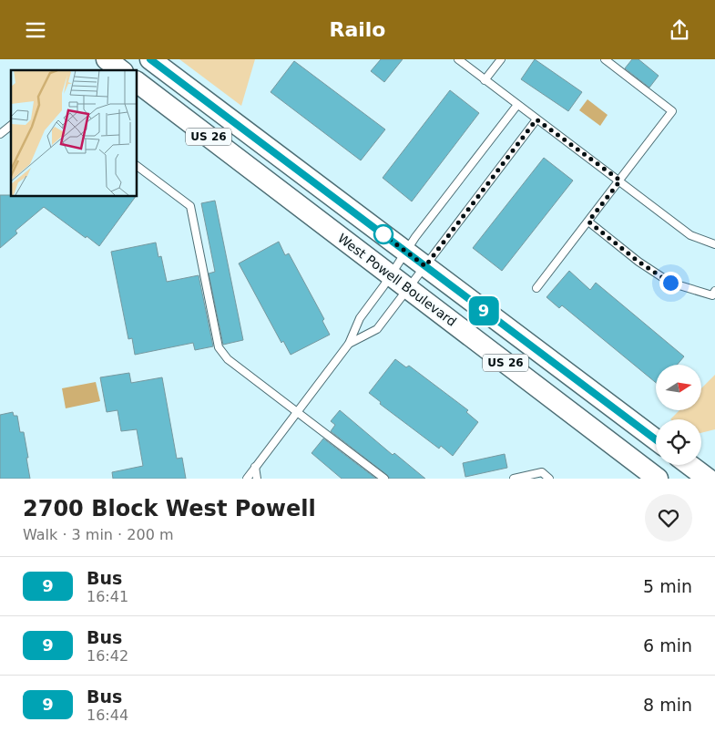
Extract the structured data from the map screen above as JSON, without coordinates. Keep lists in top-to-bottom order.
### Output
{
  "streets": {
    "main road": ["US 26", "West Powell Boulevard"]
  },
  "lines": ["bus line 9"],
  "north": "right",
  "page": {
    "header": "Railo",
    "on_map": "9",
    "heading": ["2700 Block West Powell", "Walk · 3 min · 200 m"],
    "list": [
      {
        "mark": "9",
        "name": "Bus",
        "note": "16:41",
        "value": "5 min"
      },
      {
        "mark": "9",
        "name": "Bus",
        "note": "16:42",
        "value": "6 min"
      },
      {
        "mark": "9",
        "name": "Bus",
        "note": "16:44",
        "value": "8 min"
      }
    ]
  }
}
